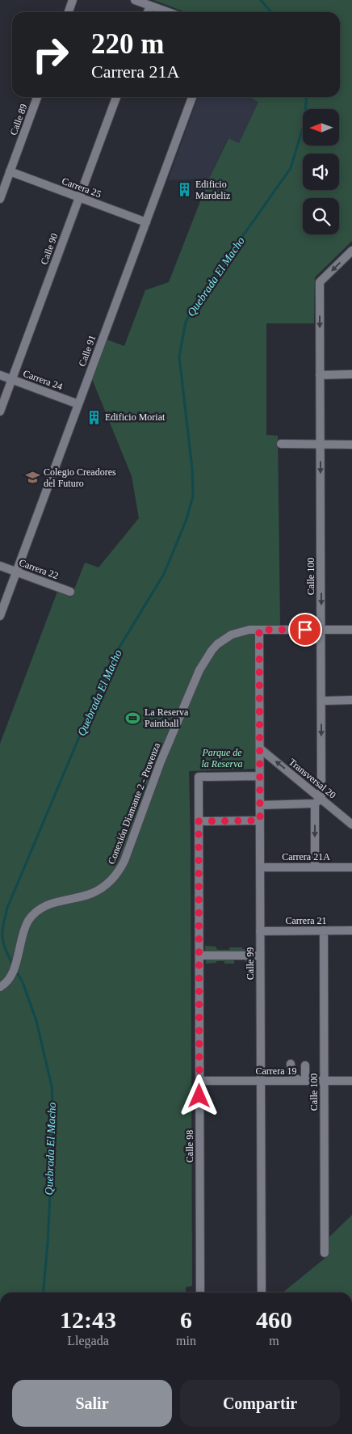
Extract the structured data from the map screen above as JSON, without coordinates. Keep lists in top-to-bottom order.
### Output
{
  "streets": {
    "street": [
      "Calle 89",
      "Carrera 25",
      "Calle 90",
      "Calle 91",
      "Carrera 24",
      "Carrera 22",
      "Calle 100",
      "Transversal 20",
      "Conexión Diamante 2 - Provenza",
      "Carrera 21A",
      "Carrera 21",
      "Calle 99",
      "Carrera 19",
      "Calle 98"
    ]
  },
  "crossings": [
    ["Calle 89", "Carrera 25"],
    ["Carrera 25", "Calle 90"],
    ["Carrera 25", "Calle 91"],
    ["Calle 90", "Carrera 24"],
    ["Calle 91", "Carrera 24"],
    ["Calle 91", "Carrera 22"],
    ["Calle 100", "Transversal 20"],
    ["Calle 100", "Conexión Diamante 2 - Provenza"],
    ["Calle 100", "Carrera 21"],
    ["Calle 100", "Carrera 19"],
    ["Transversal 20", "Calle 99"],
    ["Conexión Diamante 2 - Provenza", "Calle 99"],
    ["Carrera 21A", "Calle 99"],
    ["Carrera 21", "Calle 99"],
    ["Calle 99", "Carrera 19"],
    ["Calle 99", "Calle 98"],
    ["Carrera 19", "Calle 98"]
  ],
  "one_way": ["Calle 100", "Transversal 20"],
  "water": ["Quebrada El Macho"],
  "parks": ["Parque de la Reserva"],
  "places": {
    "building": ["Edificio Mardeliz", "Edificio Moriat"],
    "school or university": ["Colegio Creadores del Futuro"],
    "sports": ["La Reserva Paintball"]
  },
  "north": "left",
  "page": {
    "turn": ["220 m", "Carrera 21A"],
    "eta": [
      "12:43",
      "Llegada",
      "6",
      "min",
      "460",
      "m"
    ],
    "buttons": ["Salir", "Compartir"]
  }
}
